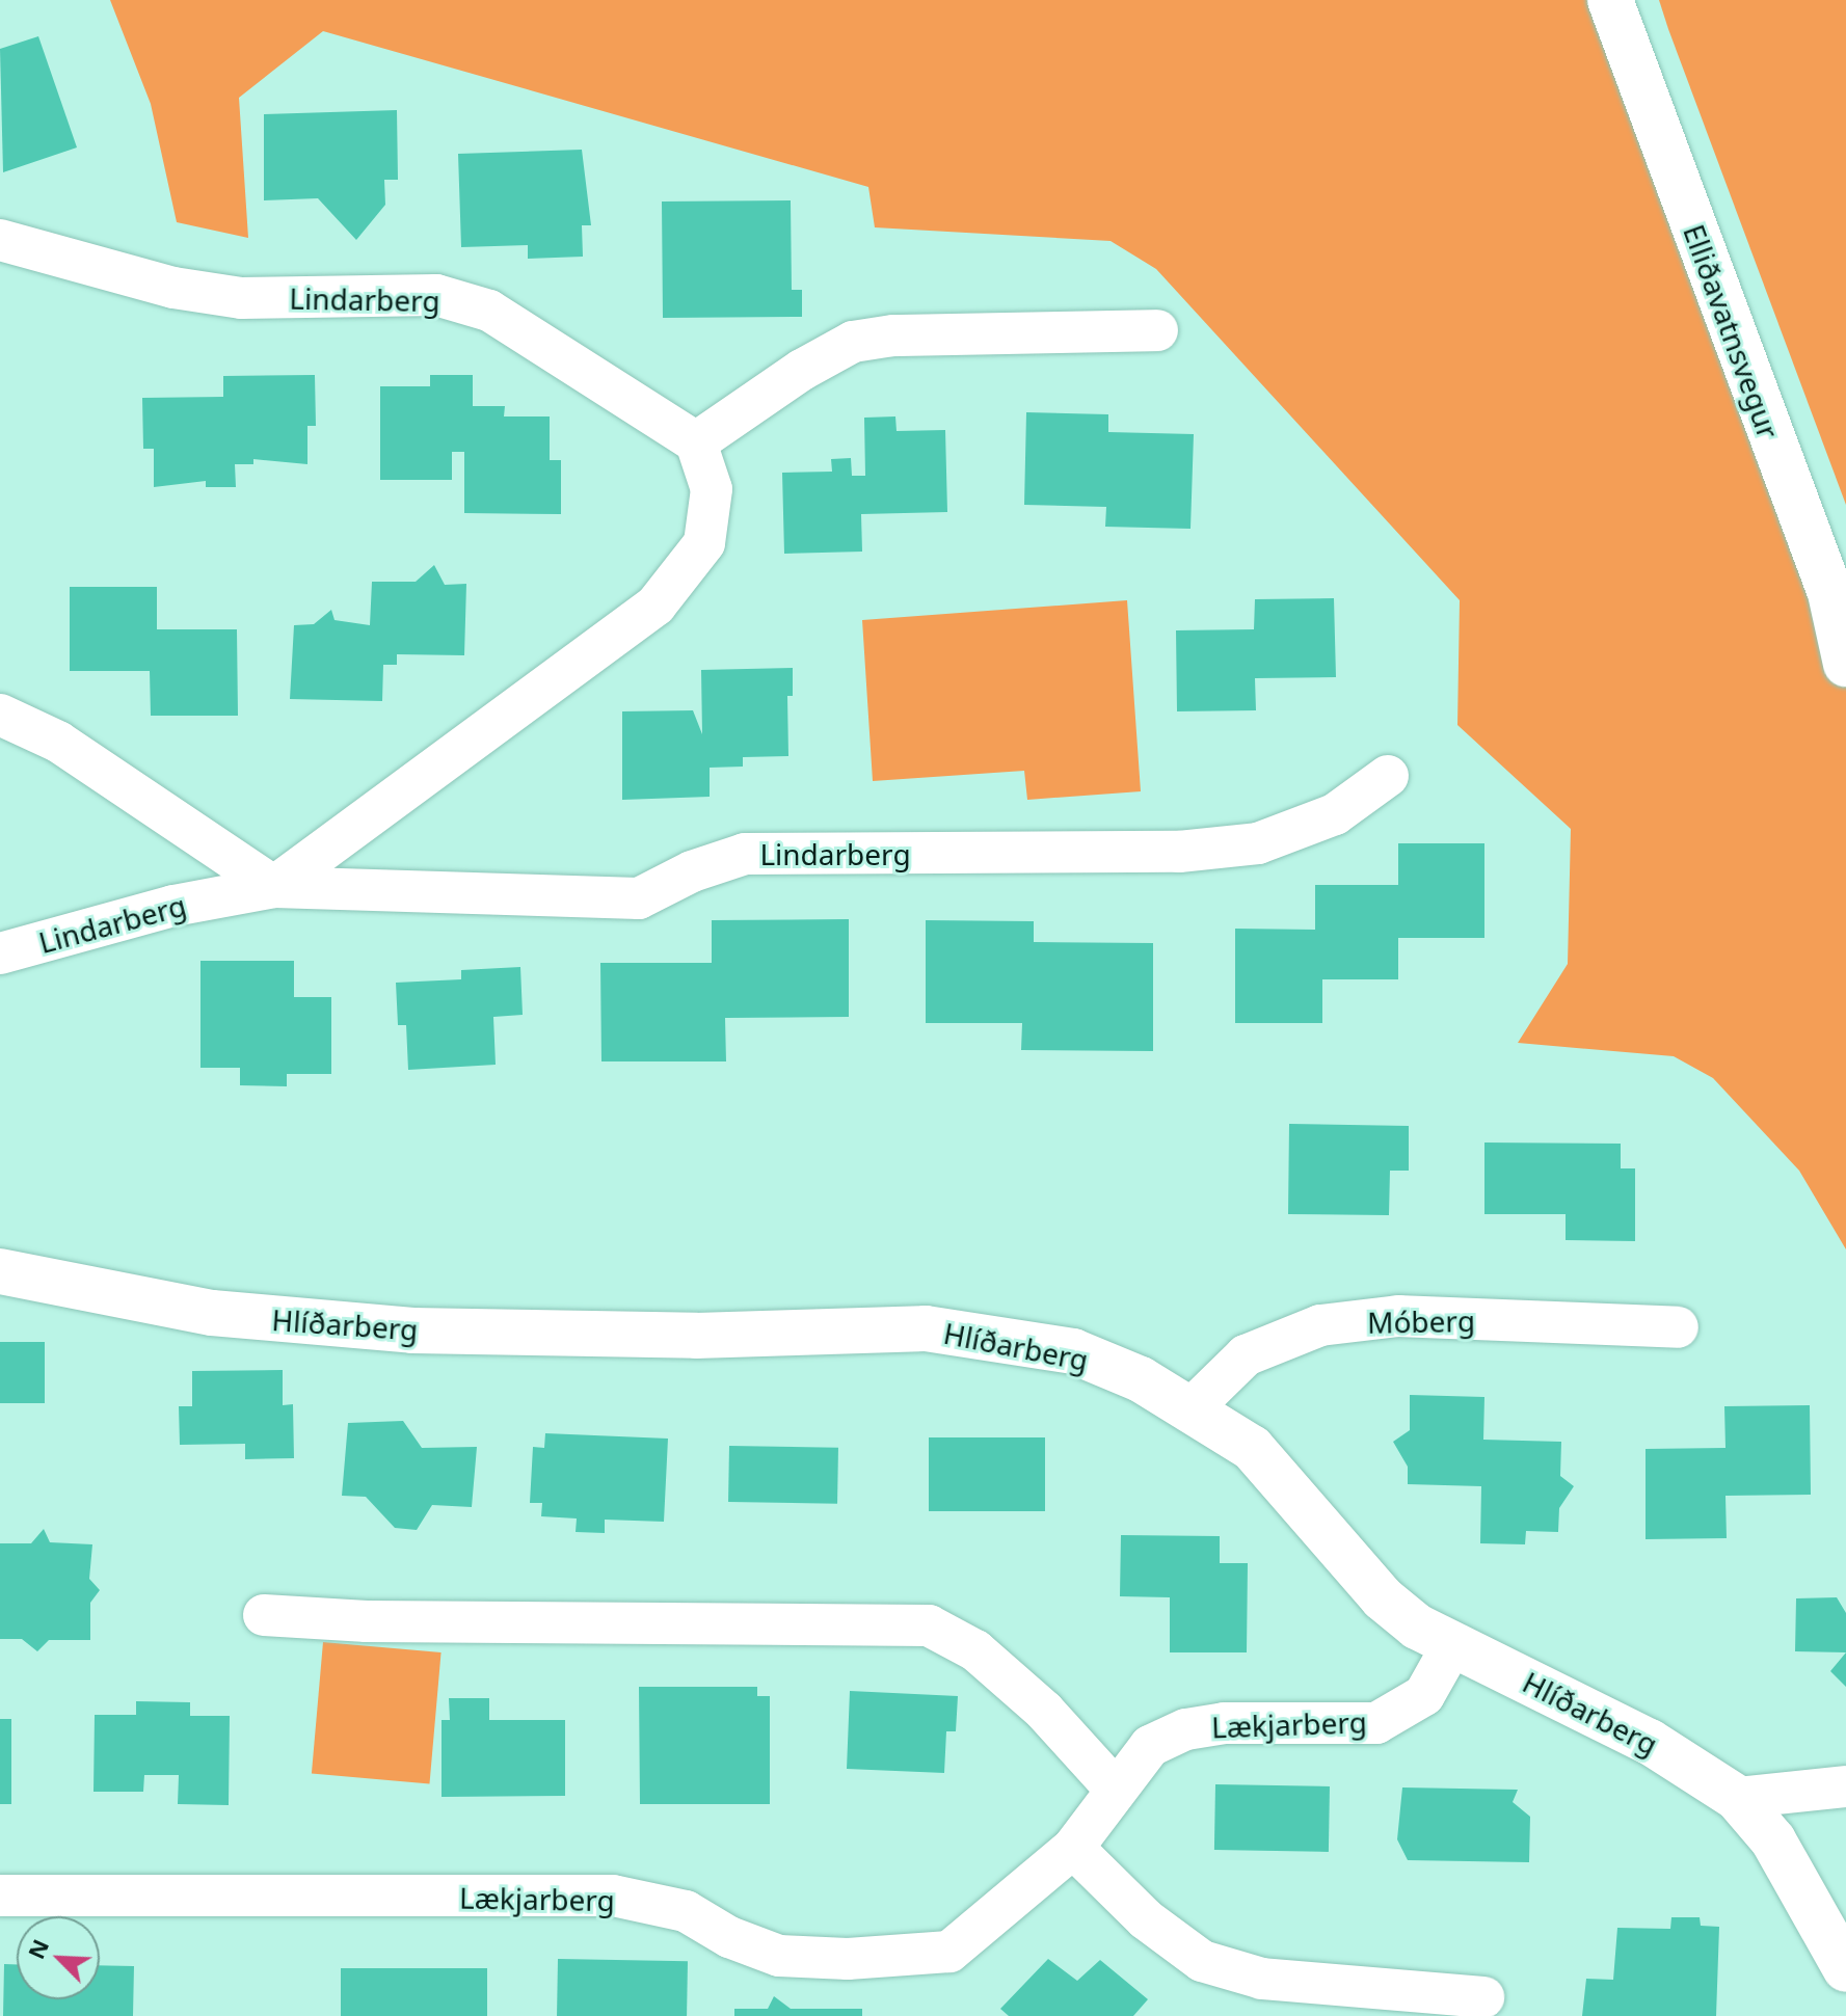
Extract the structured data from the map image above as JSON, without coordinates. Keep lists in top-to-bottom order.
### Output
{
  "streets": {
    "street": [
      "Lindarberg",
      "Elliðavatnsvegur",
      "Móberg",
      "Hlíðarberg",
      "Lækjarberg"
    ]
  },
  "crossings": [
    ["Móberg", "Hlíðarberg"],
    ["Hlíðarberg", "Lækjarberg"]
  ],
  "north": "top left"
}
